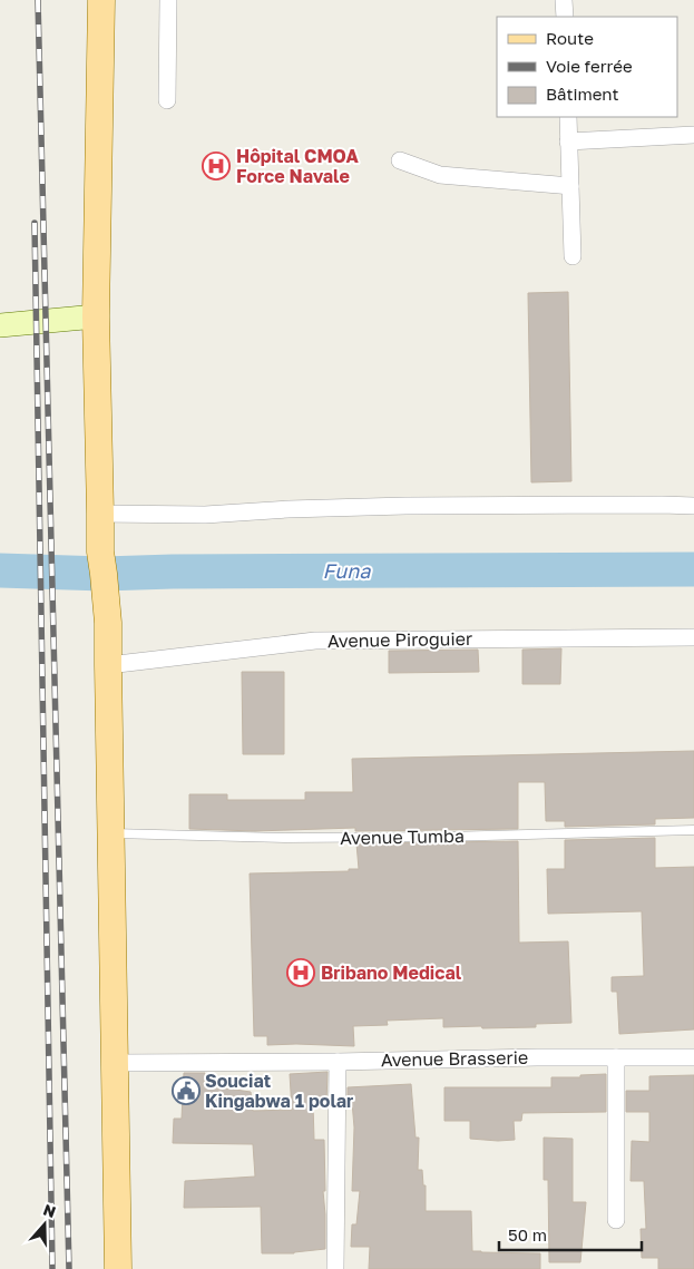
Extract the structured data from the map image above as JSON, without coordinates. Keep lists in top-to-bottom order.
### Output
{
  "streets": {
    "street": ["Avenue Piroguier", "Avenue Brasserie"],
    "lane": ["Avenue Tumba"]
  },
  "water": ["Funa"],
  "places": {
    "hospital": ["Hôpital CMOA Force Navale", "Bribano Medical"],
    "public building": ["Souciat Kingabwa 1 polar"]
  },
  "legend": ["Route", "Voie ferrée", "Bâtiment"],
  "scale_bar": "50 m",
  "north": "top"
}
